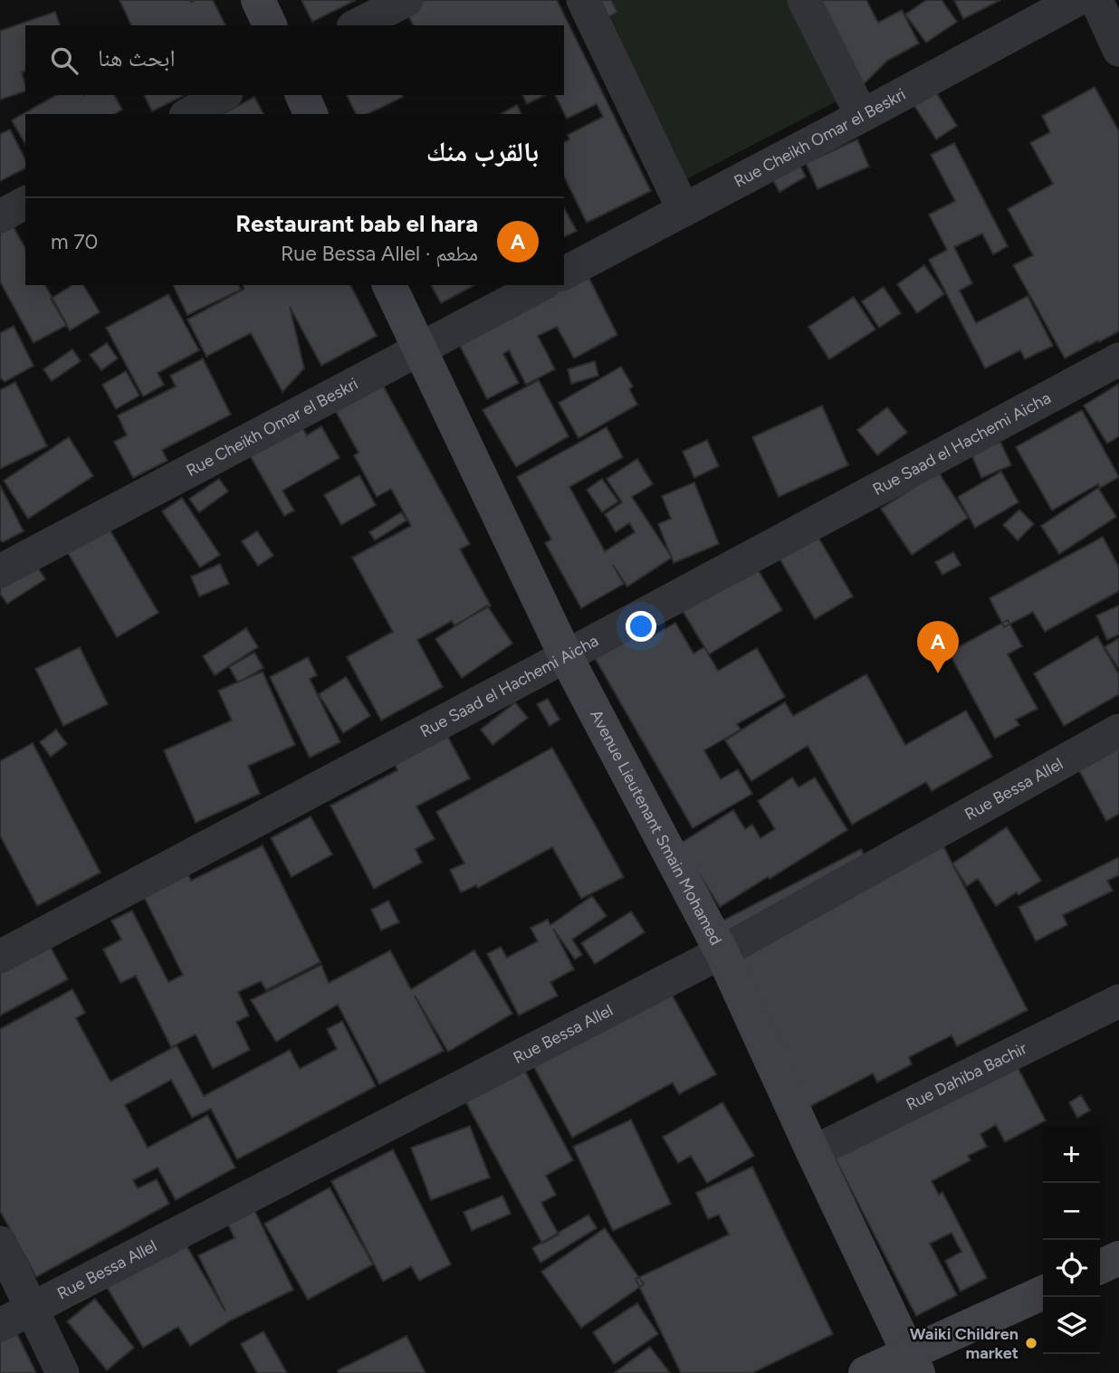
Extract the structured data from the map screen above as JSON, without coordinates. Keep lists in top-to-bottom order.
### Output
{
  "streets": {
    "main road": ["Avenue Lieutenant Smain Mohamed"],
    "street": [
      "Rue Cheikh Omar el Beskri",
      "Rue Saad el Hachemi Aicha",
      "Rue Bessa Allel",
      "Rue Dahiba Bachir"
    ]
  },
  "crossings": [
    ["Rue Cheikh Omar el Beskri", "Avenue Lieutenant Smain Mohamed"],
    ["Rue Saad el Hachemi Aicha", "Avenue Lieutenant Smain Mohamed"],
    ["Rue Bessa Allel", "Avenue Lieutenant Smain Mohamed"],
    ["Avenue Lieutenant Smain Mohamed", "Rue Dahiba Bachir"]
  ],
  "places": ["Waiki Children market"],
  "page": {
    "search": "ابحث هنا",
    "heading": "بالقرب منك",
    "list": [
      {
        "mark": "A",
        "name": "Restaurant bab el hara",
        "note": "مطعم · Rue Bessa Allel",
        "value": "70 m"
      }
    ],
    "pins": "A",
    "map_buttons": ["+", "−"]
  }
}
